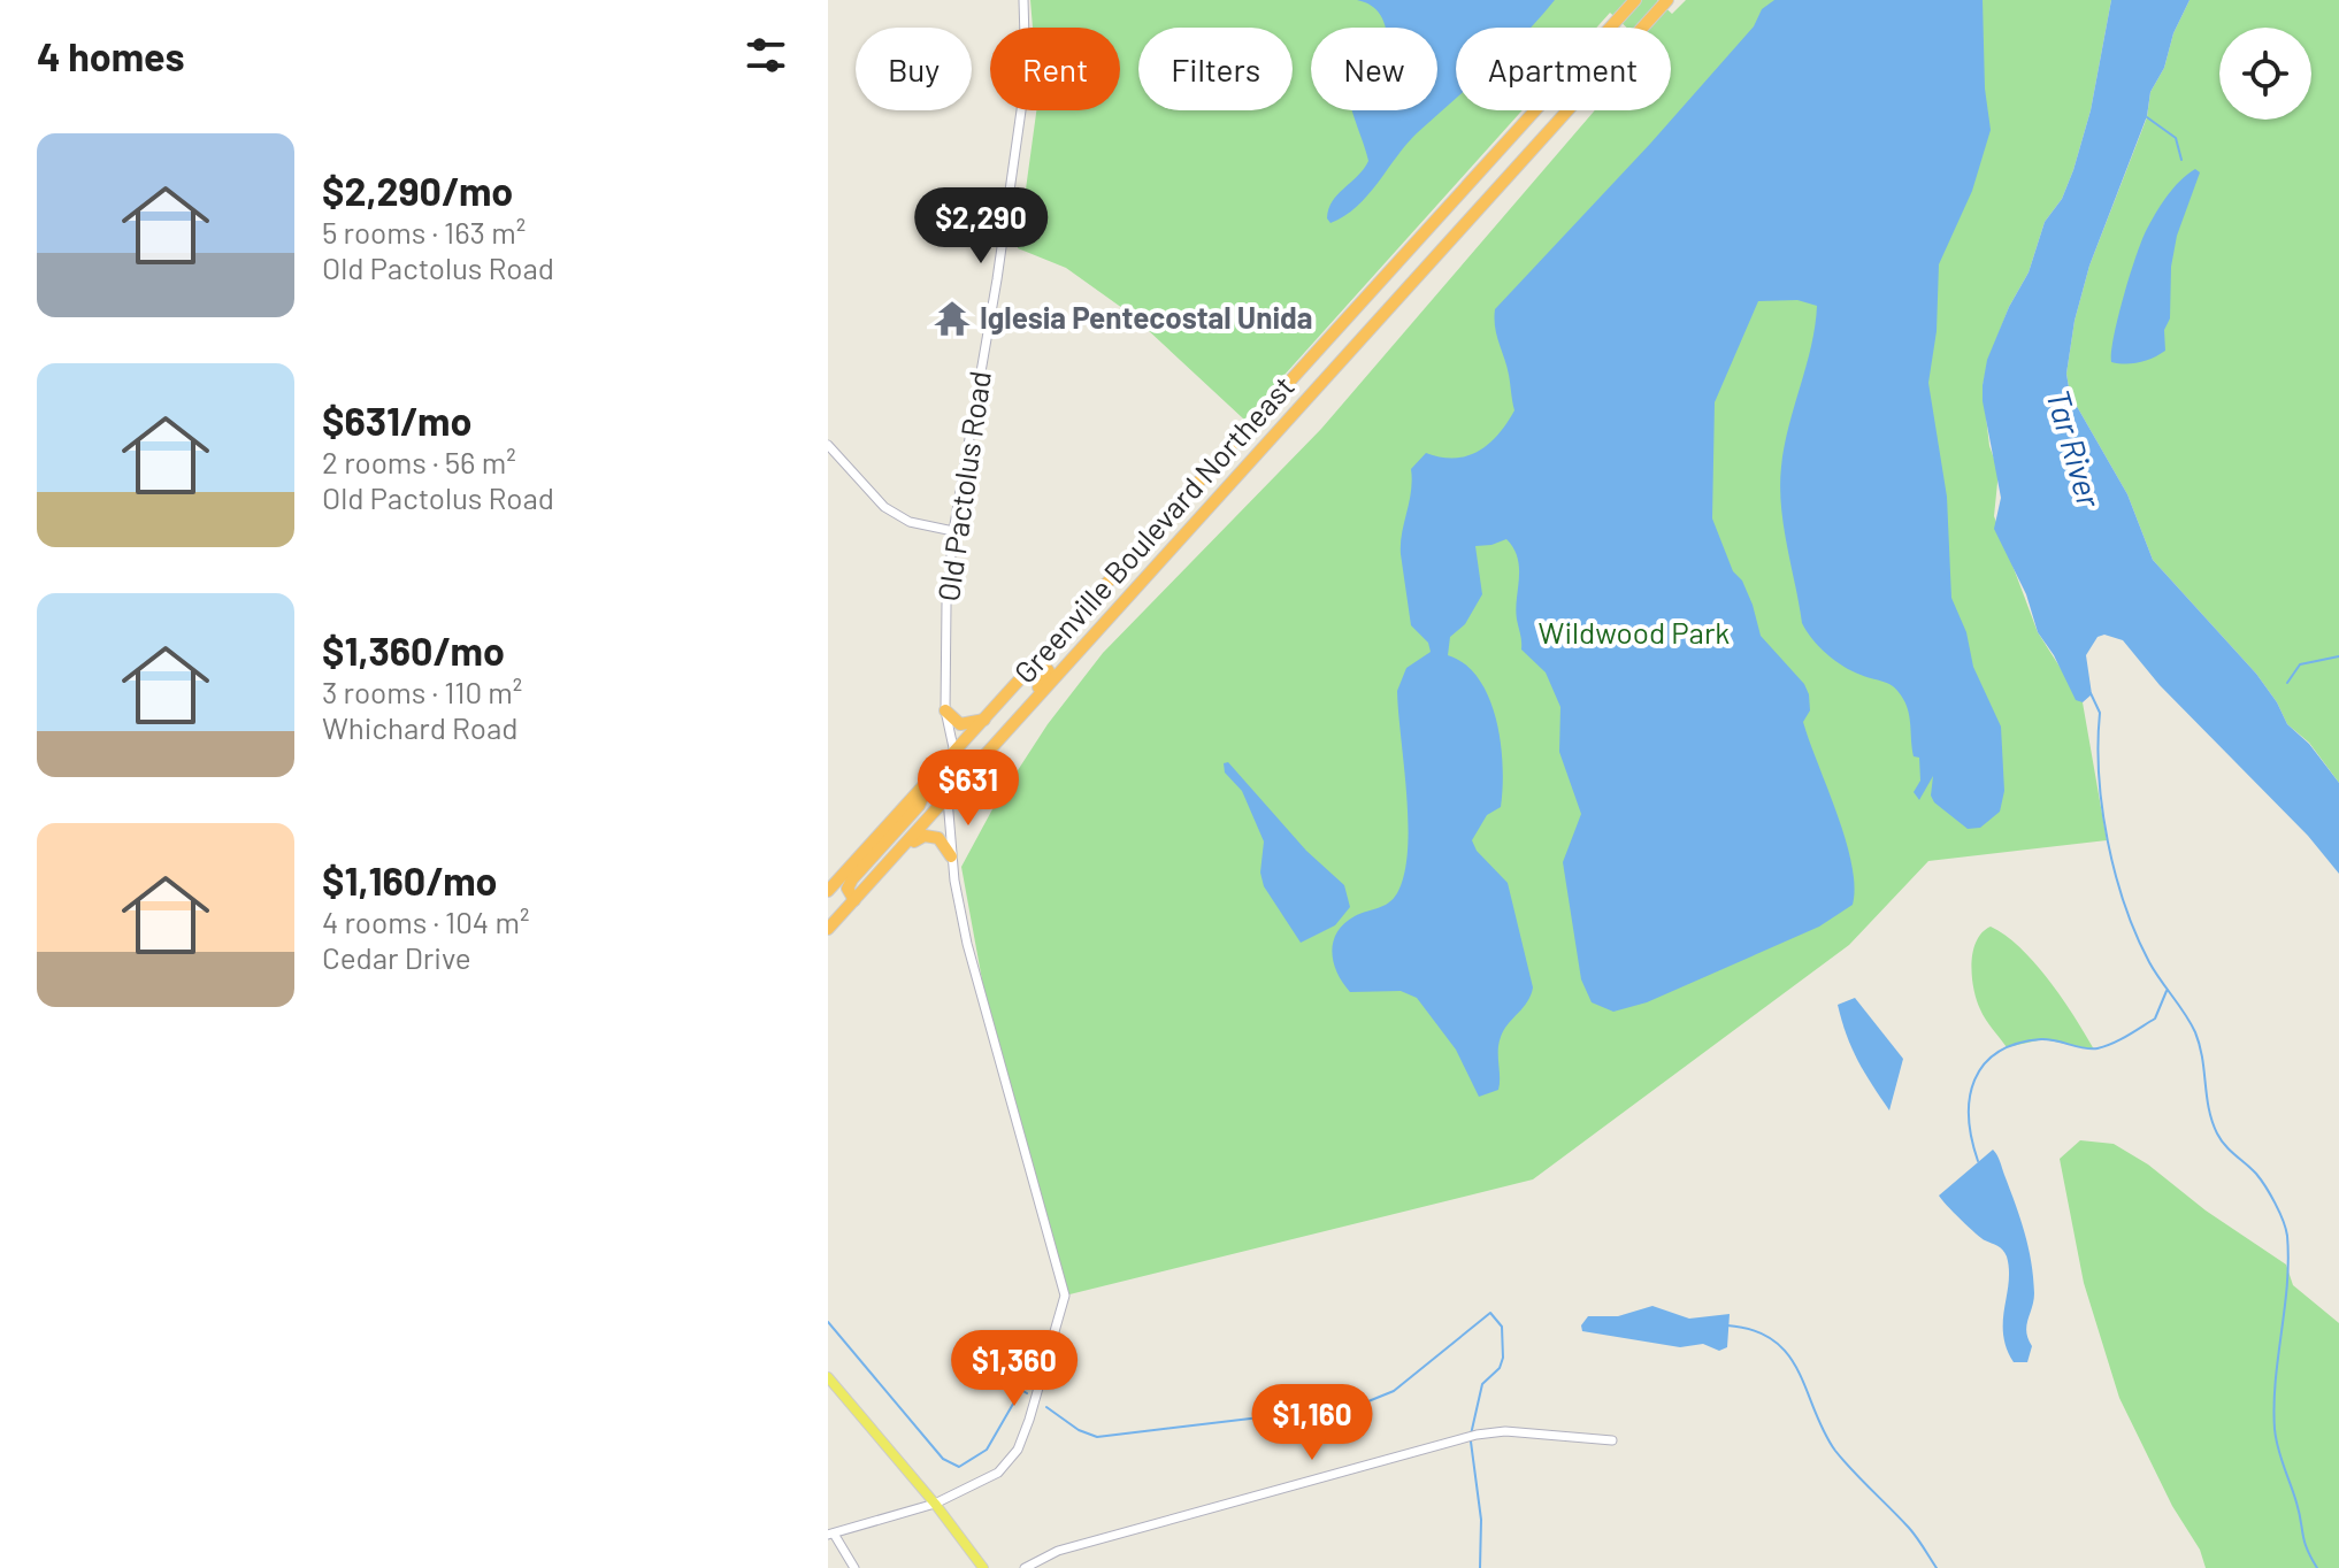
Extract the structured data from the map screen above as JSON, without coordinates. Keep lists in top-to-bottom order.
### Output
{
  "streets": {
    "highway": ["Greenville Boulevard Northeast"],
    "street": ["Old Pactolus Road"]
  },
  "crossings": [
    ["Old Pactolus Road", "Greenville Boulevard Northeast"]
  ],
  "water": ["Tar River"],
  "parks": ["Wildwood Park"],
  "places": {
    "temple": ["Iglesia Pentecostal Unida"]
  },
  "page": {
    "heading": "4 homes",
    "chip": [
      "Buy",
      "Rent",
      "Filters",
      "New",
      "Apartment"
    ],
    "list": [
      {
        "name": "$2,290/mo",
        "note": "5 rooms · 163 m² · Old Pactolus Road"
      },
      {
        "name": "$631/mo",
        "note": "2 rooms · 56 m² · Old Pactolus Road"
      },
      {
        "name": "$1,360/mo",
        "note": "3 rooms · 110 m² · Whichard Road"
      },
      {
        "name": "$1,160/mo",
        "note": "4 rooms · 104 m² · Cedar Drive"
      }
    ],
    "price": [
      "$2,290",
      "$631",
      "$1,360",
      "$1,160"
    ]
  }
}
